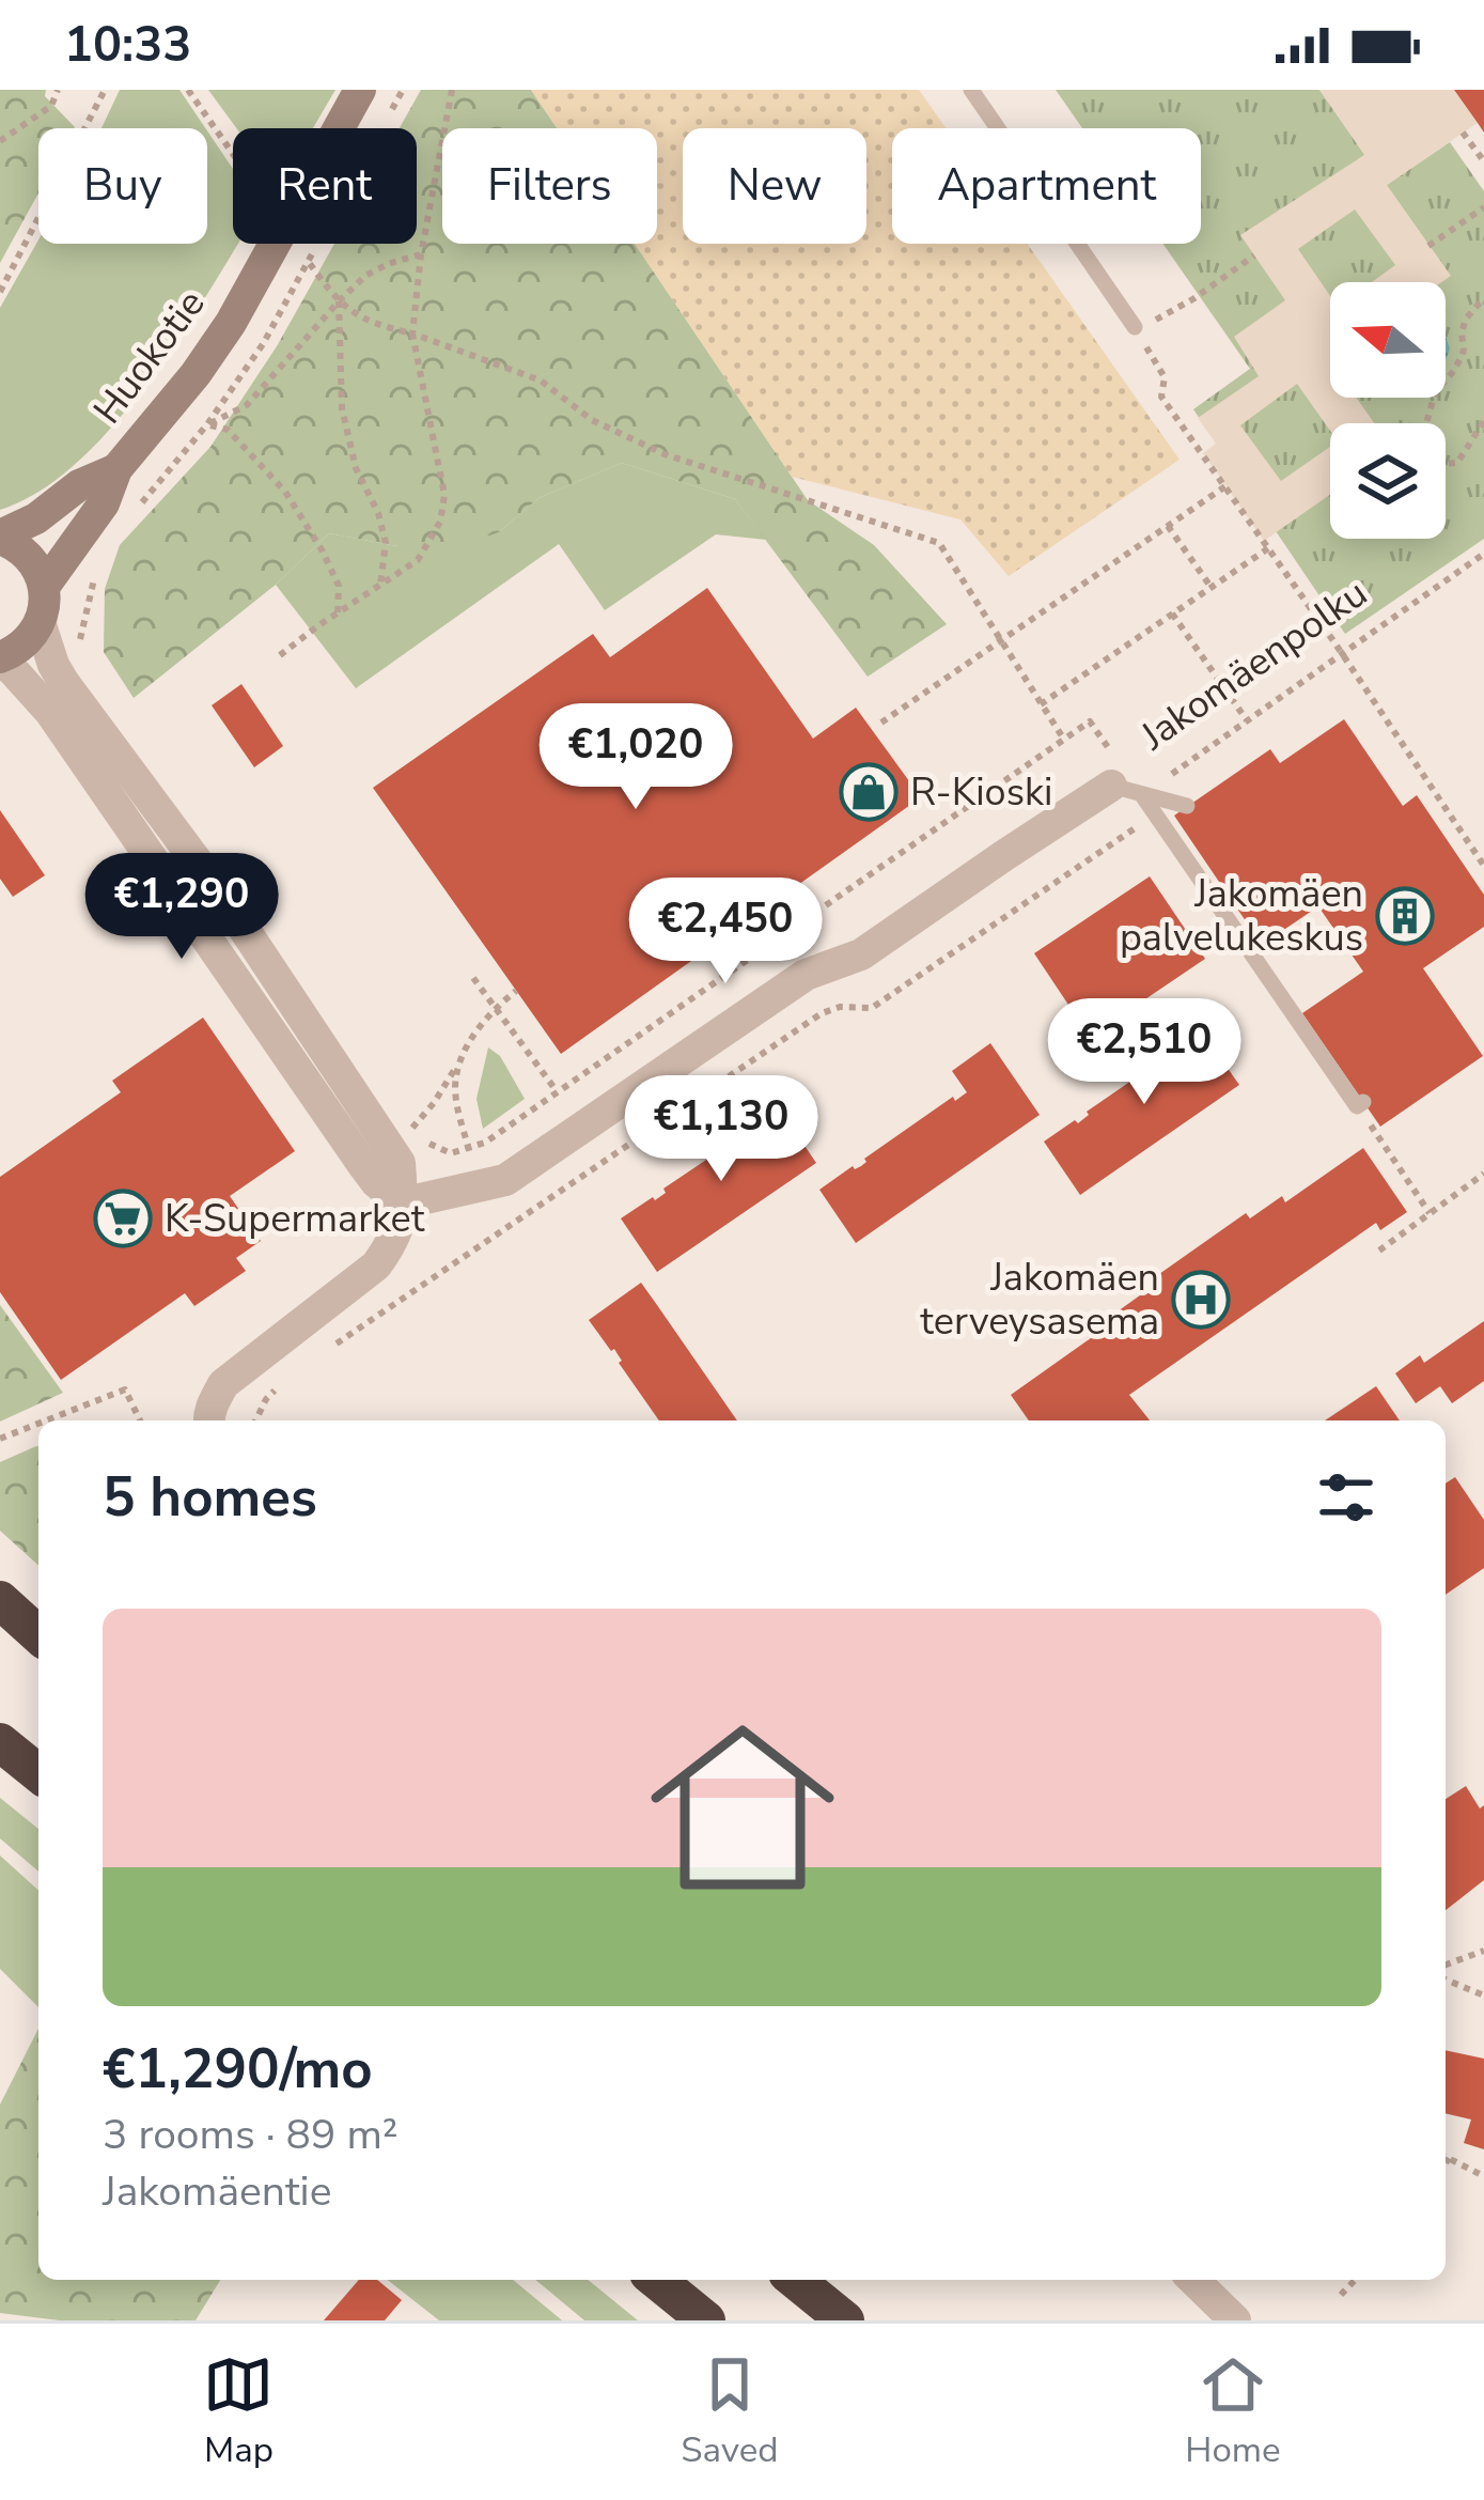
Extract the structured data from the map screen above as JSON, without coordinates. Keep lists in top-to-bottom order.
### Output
{
  "streets": {
    "main road": ["Huokotie"],
    "street": ["Jakomäenpolku"]
  },
  "places": {
    "shop": ["R-Kioski"],
    "building": ["Jakomäen palvelukeskus"],
    "supermarket": ["K-Supermarket"],
    "hospital": ["Jakomäen terveysasema"]
  },
  "north": "left",
  "page": {
    "status": "10:33",
    "chip": [
      "Buy",
      "Rent",
      "Filters",
      "New",
      "Apartment"
    ],
    "price": [
      "€1,020",
      "€1,290",
      "€2,450",
      "€2,510",
      "€1,130"
    ],
    "heading": "5 homes",
    "list": [
      {
        "name": "€1,290/mo",
        "note": "3 rooms · 89 m² · Jakomäentie"
      }
    ],
    "tabs": ["Map", "Saved", "Home"]
  }
}
